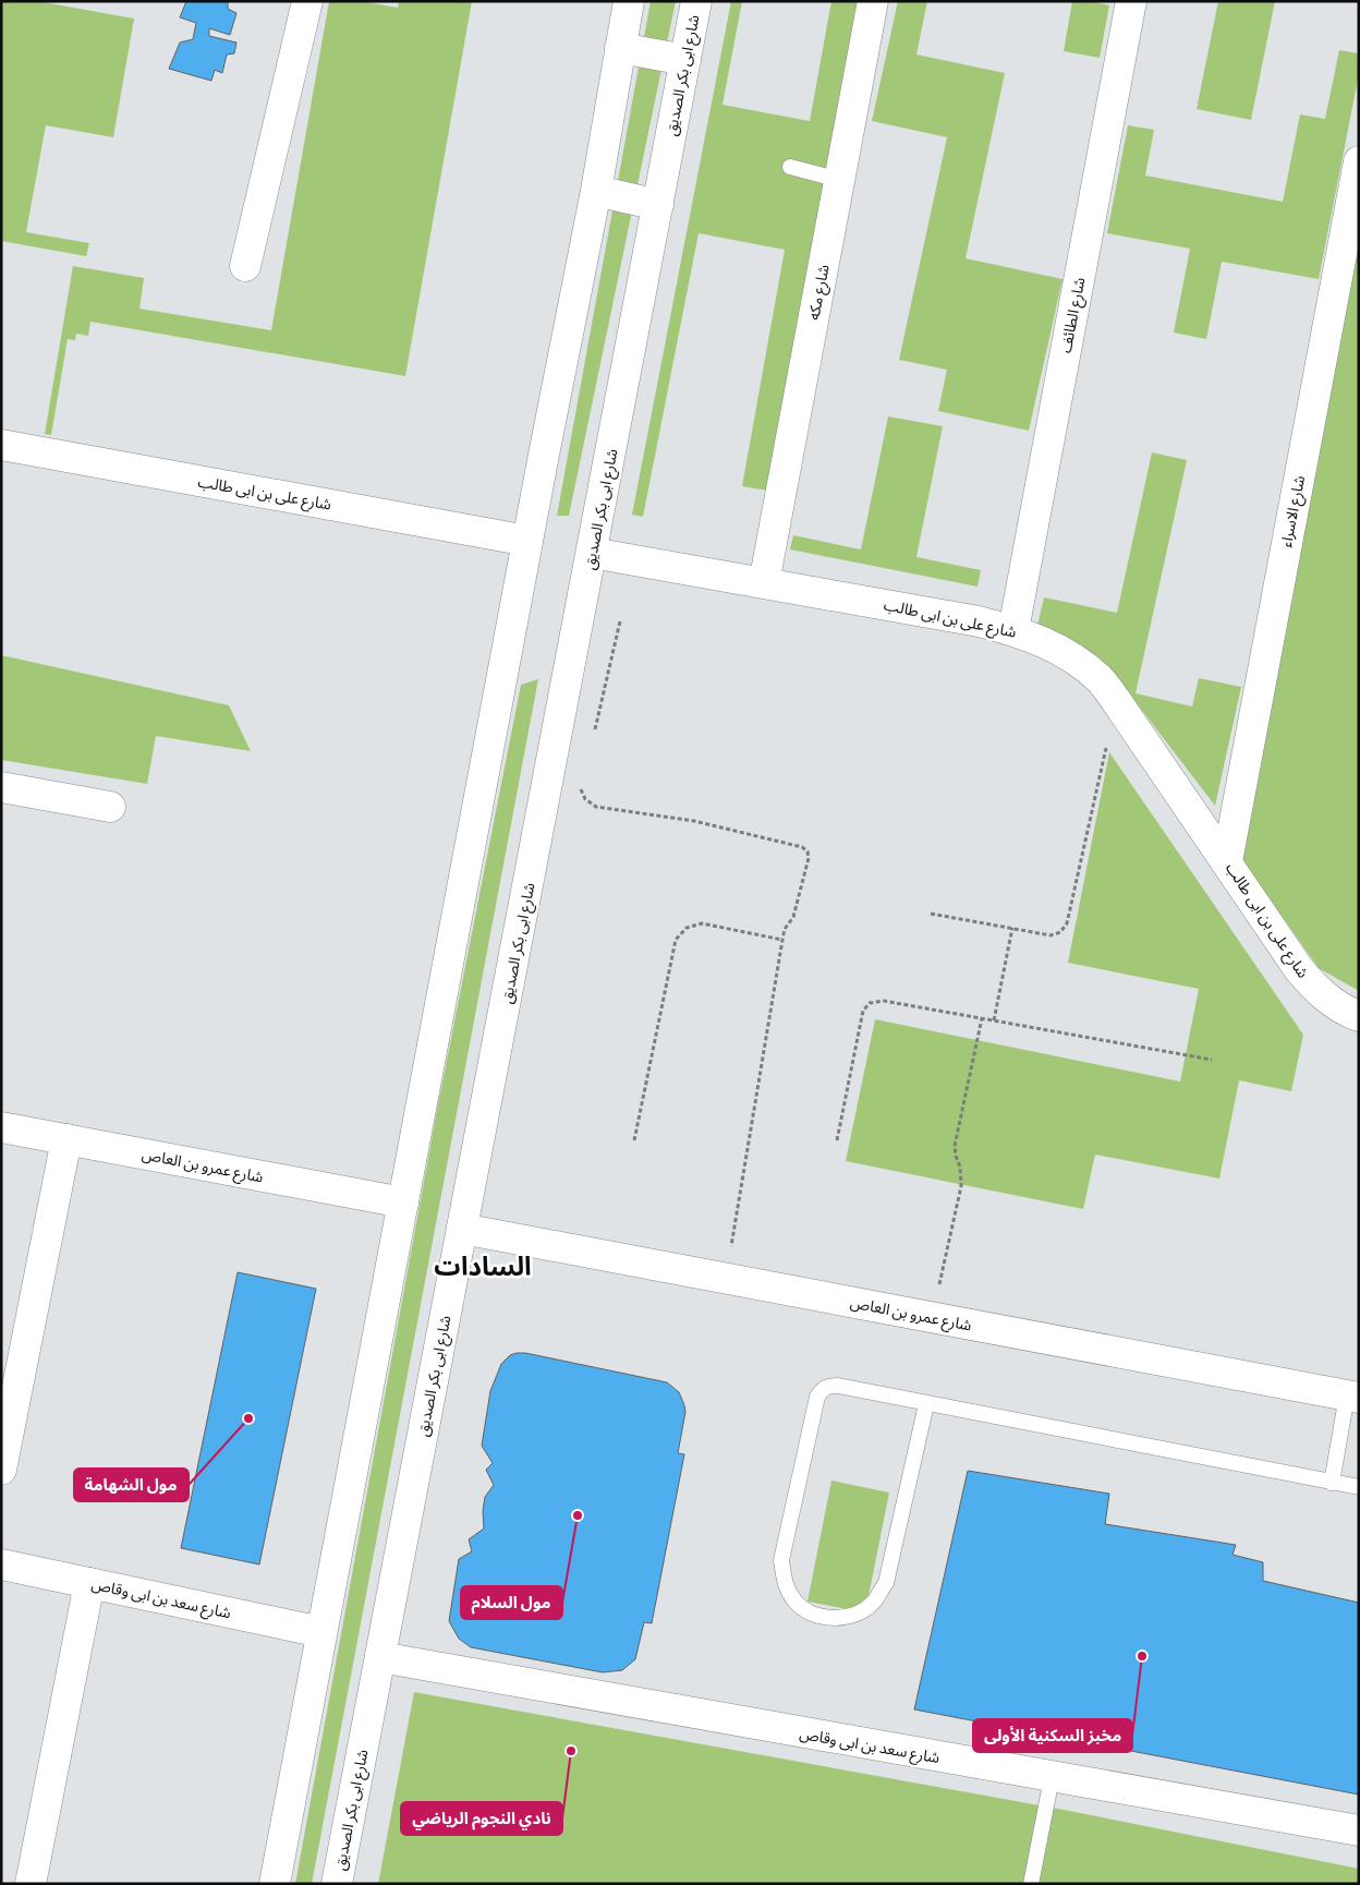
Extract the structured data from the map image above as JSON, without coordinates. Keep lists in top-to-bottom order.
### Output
{
  "streets": {
    "street": [
      "شارع ابى بكر الصديق",
      "شارع مكه",
      "شارع الطائف",
      "شارع على بن ابى طالب",
      "شارع الاسراء",
      "شارع عمرو بن العاص",
      "شارع سعد بن ابى وقاص"
    ]
  },
  "crossings": [
    ["شارع ابى بكر الصديق", "شارع على بن ابى طالب"],
    ["شارع ابى بكر الصديق", "شارع عمرو بن العاص"],
    ["شارع ابى بكر الصديق", "شارع سعد بن ابى وقاص"],
    ["شارع مكه", "شارع على بن ابى طالب"],
    ["شارع الطائف", "شارع على بن ابى طالب"],
    ["شارع على بن ابى طالب", "شارع الاسراء"]
  ],
  "districts": ["السادات"],
  "places": [
    "مول الشهامة",
    "مول السلام",
    "مخبز السكنية الأولى",
    "نادي النجوم الرياضي"
  ]
}
